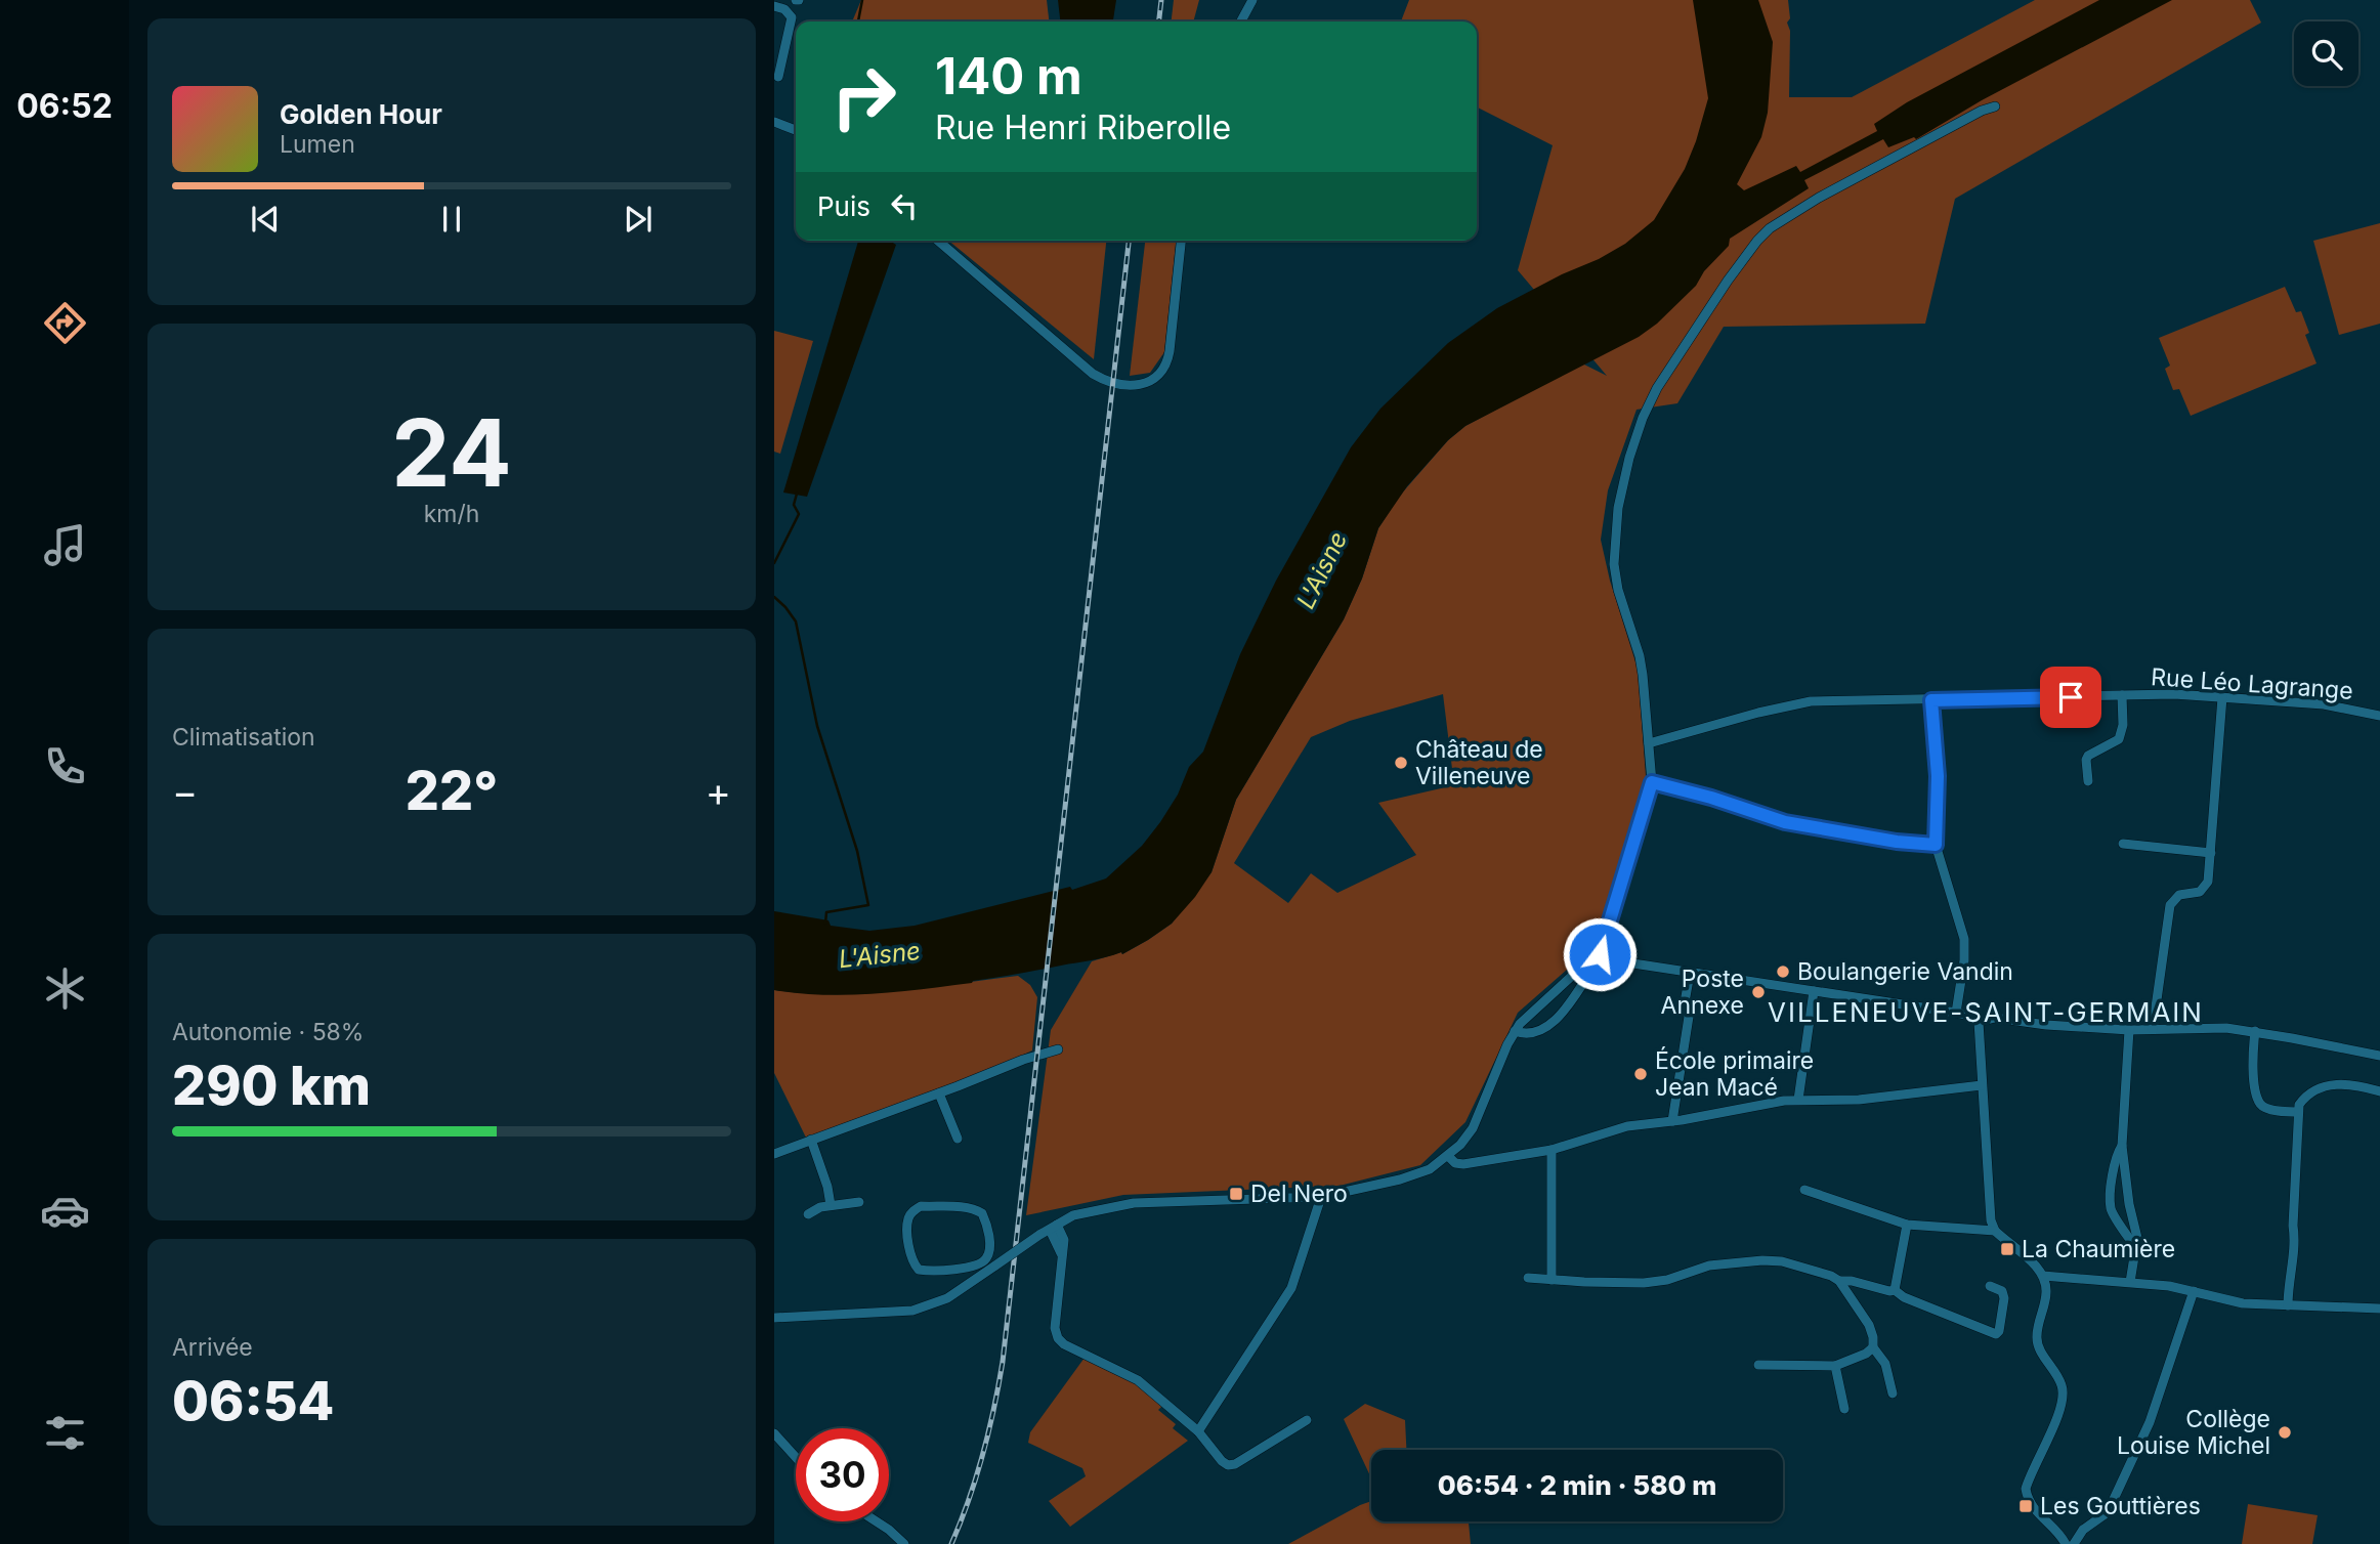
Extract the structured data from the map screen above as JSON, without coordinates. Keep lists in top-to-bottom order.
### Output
{
  "streets": {
    "street": ["Rue Léo Lagrange"]
  },
  "districts": ["VILLENEUVE-SAINT-GERMAIN"],
  "water": ["L'Aisne"],
  "places": {
    "other": [
      "Château de Villeneuve",
      "Boulangerie Vandin",
      "Poste Annexe",
      "École primaire Jean Macé",
      "Collège Louise Michel"
    ],
    "transit": ["Del Nero", "La Chaumière", "Les Gouttières"]
  },
  "page": {
    "tabs": "06:52",
    "turn": ["140 m", "Rue Henri Riberolle"],
    "song": ["Golden Hour", "Lumen"],
    "then": "Puis",
    "tile": [
      ["24", "km/h"],
      "Climatisation",
      ["Autonomie · 58%", "290 km"],
      ["Arrivée", "06:54"]
    ],
    "heat": ["−", "22°", "+"],
    "limit": "30",
    "trip": "06:54 · 2 min · 580 m"
  }
}
